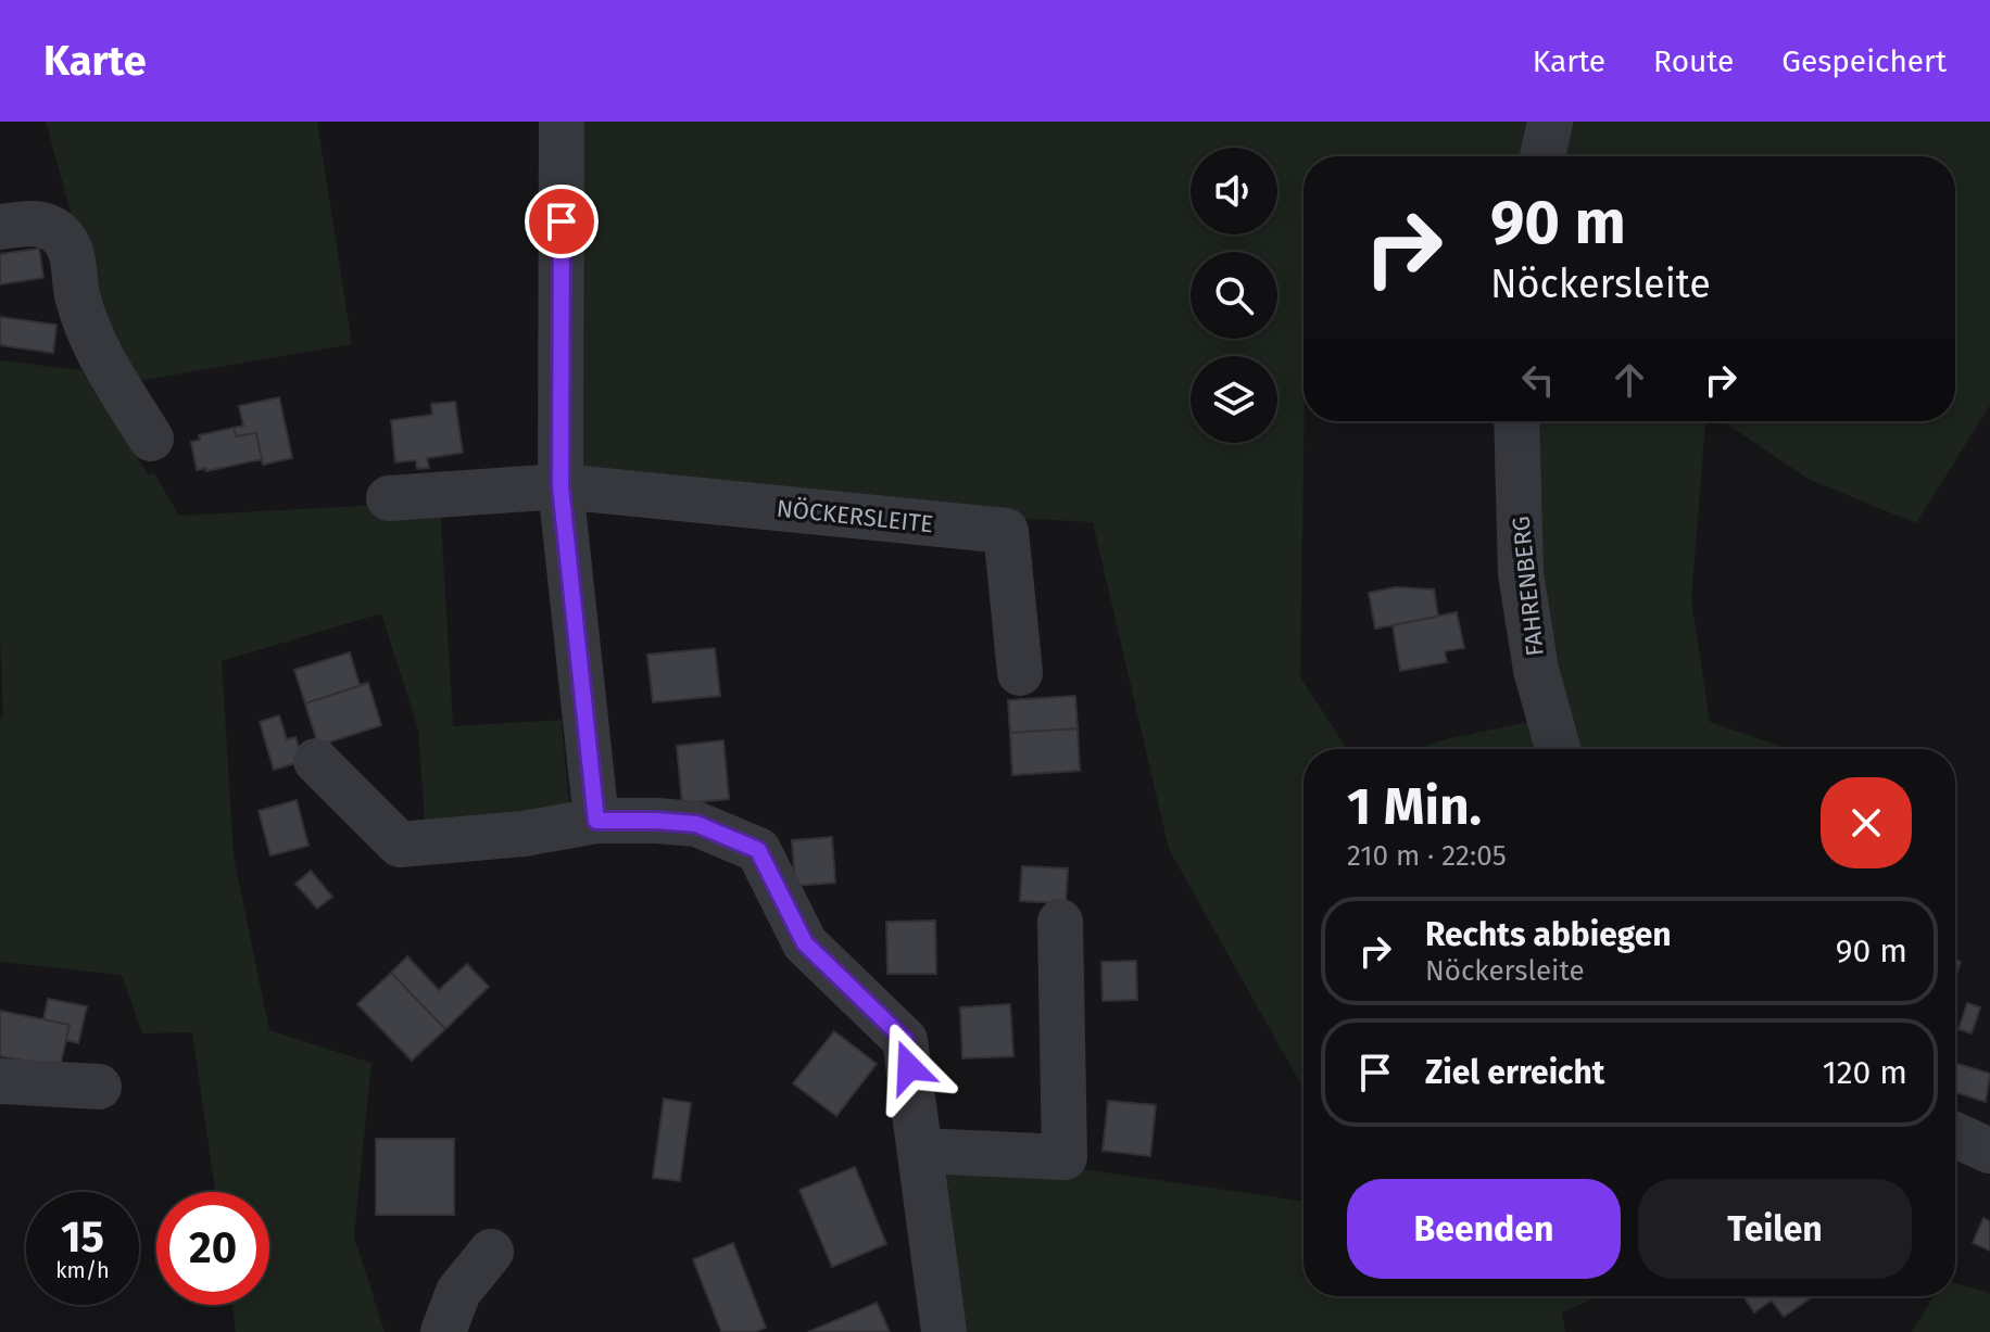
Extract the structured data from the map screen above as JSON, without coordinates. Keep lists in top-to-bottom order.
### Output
{
  "streets": {
    "street": ["NÖCKERSLEITE", "FAHRENBERG"]
  },
  "page": {
    "header": "Karte",
    "nav": ["Karte", "Route", "Gespeichert"],
    "turn": ["90 m", "Nöckersleite"],
    "heading": ["1 Min.", "210 m · 22:05"],
    "list": [
      {
        "name": "Rechts abbiegen",
        "note": "Nöckersleite",
        "value": "90 m"
      },
      {
        "name": "Ziel erreicht",
        "value": "120 m"
      }
    ],
    "buttons": ["Beenden", "Teilen"],
    "speed": "15 km/h",
    "limit": "20"
  }
}
